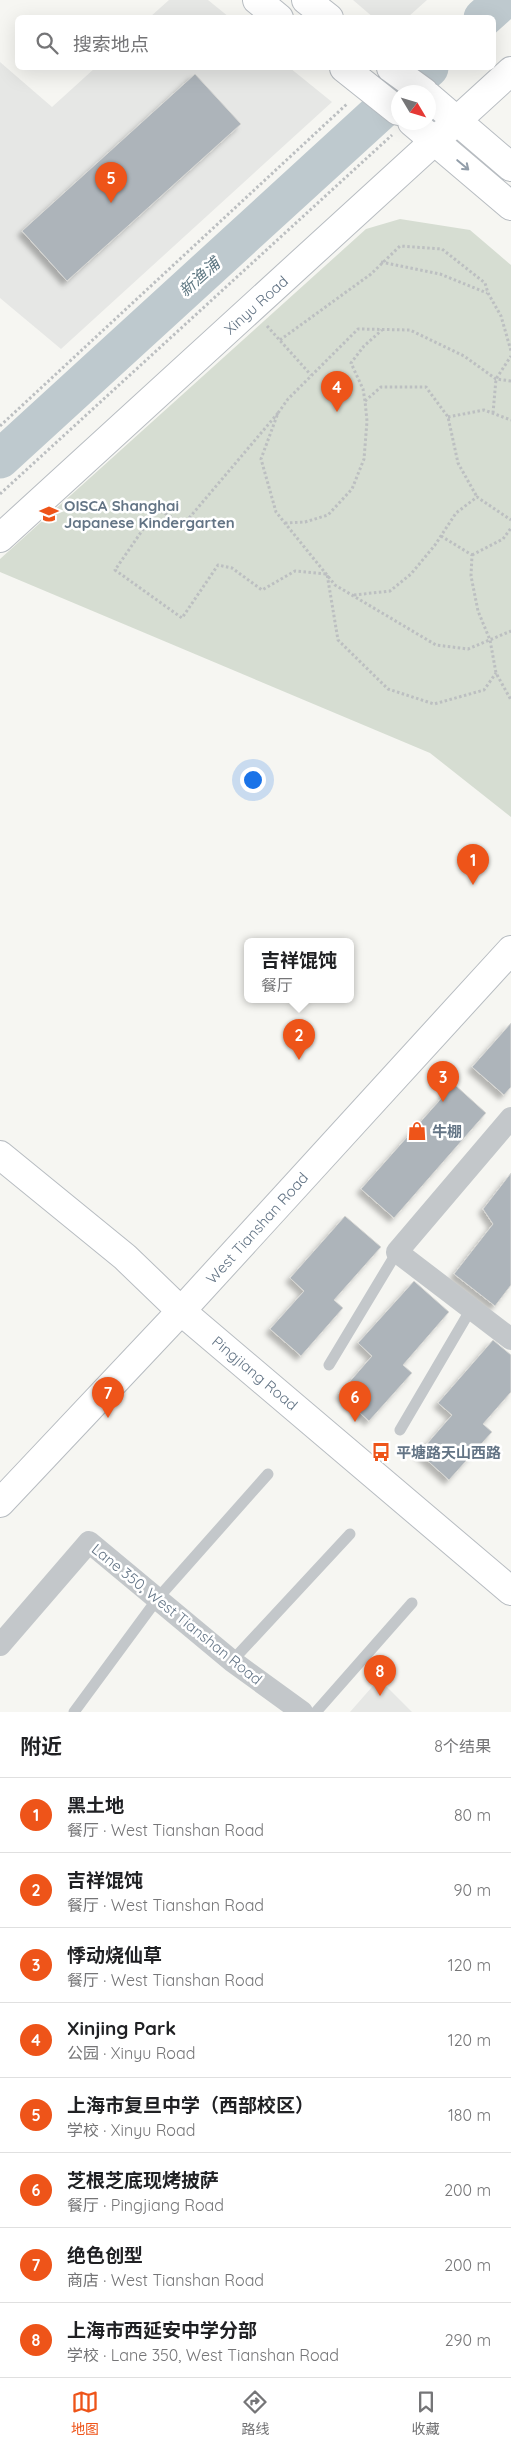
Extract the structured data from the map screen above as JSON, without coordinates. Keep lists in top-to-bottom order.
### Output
{
  "streets": {
    "street": [
      "Xinyu Road",
      "West Tianshan Road",
      "Pingjiang Road",
      "Lane 350, West Tianshan Road"
    ]
  },
  "crossings": [
    ["West Tianshan Road", "Pingjiang Road"]
  ],
  "water": ["新渔浦"],
  "places": {
    "school or university": ["OISCA Shanghai Japanese Kindergarten"],
    "shop": ["牛棚"],
    "bus stop": ["平塘路天山西路"]
  },
  "north": "bottom right",
  "page": {
    "search": "搜索地点",
    "pins": [
      "5",
      "4",
      "1",
      "2",
      "3",
      "7",
      "6",
      "8"
    ],
    "popup": ["吉祥馄饨", "餐厅"],
    "heading": ["附近", "8个结果"],
    "list": [
      {
        "mark": "1",
        "name": "黑土地",
        "note": "餐厅 · West Tianshan Road",
        "value": "80 m"
      },
      {
        "mark": "2",
        "name": "吉祥馄饨",
        "note": "餐厅 · West Tianshan Road",
        "value": "90 m"
      },
      {
        "mark": "3",
        "name": "悸动烧仙草",
        "note": "餐厅 · West Tianshan Road",
        "value": "120 m"
      },
      {
        "mark": "4",
        "name": "Xinjing Park",
        "note": "公园 · Xinyu Road",
        "value": "120 m"
      },
      {
        "mark": "5",
        "name": "上海市复旦中学（西部校区）",
        "note": "学校 · Xinyu Road",
        "value": "180 m"
      },
      {
        "mark": "6",
        "name": "芝根芝底现烤披萨",
        "note": "餐厅 · Pingjiang Road",
        "value": "200 m"
      },
      {
        "mark": "7",
        "name": "绝色创型",
        "note": "商店 · West Tianshan Road",
        "value": "200 m"
      },
      {
        "mark": "8",
        "name": "上海市西延安中学分部",
        "note": "学校 · Lane 350, West Tianshan Road",
        "value": "290 m"
      }
    ],
    "nav": ["地图", "路线", "收藏"]
  }
}
